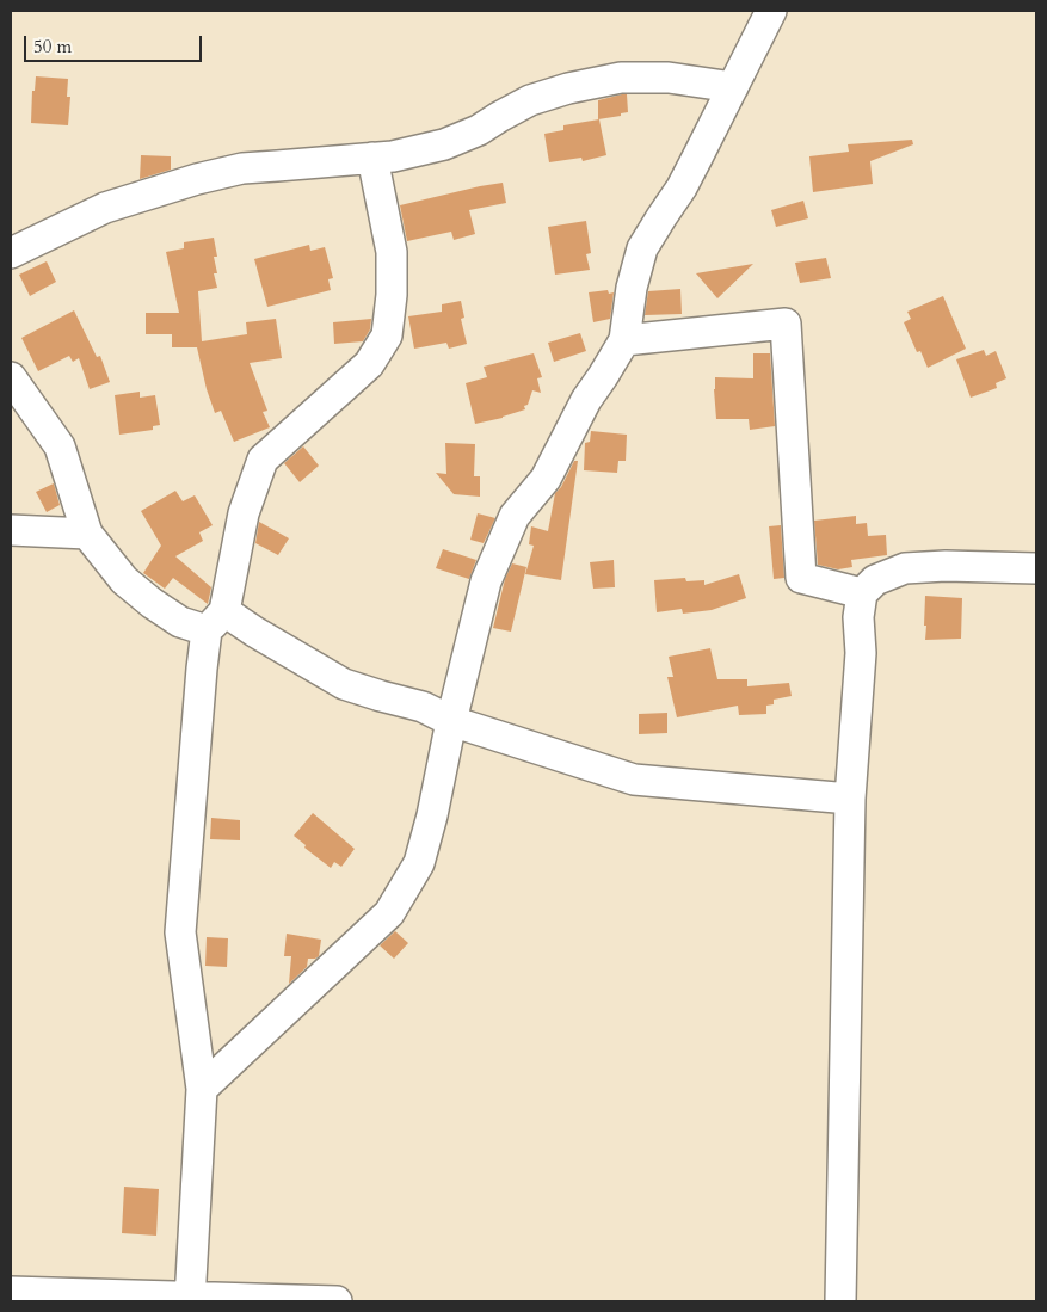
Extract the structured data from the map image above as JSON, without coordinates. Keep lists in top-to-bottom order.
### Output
{
  "scale_bar": "50 m"
}
